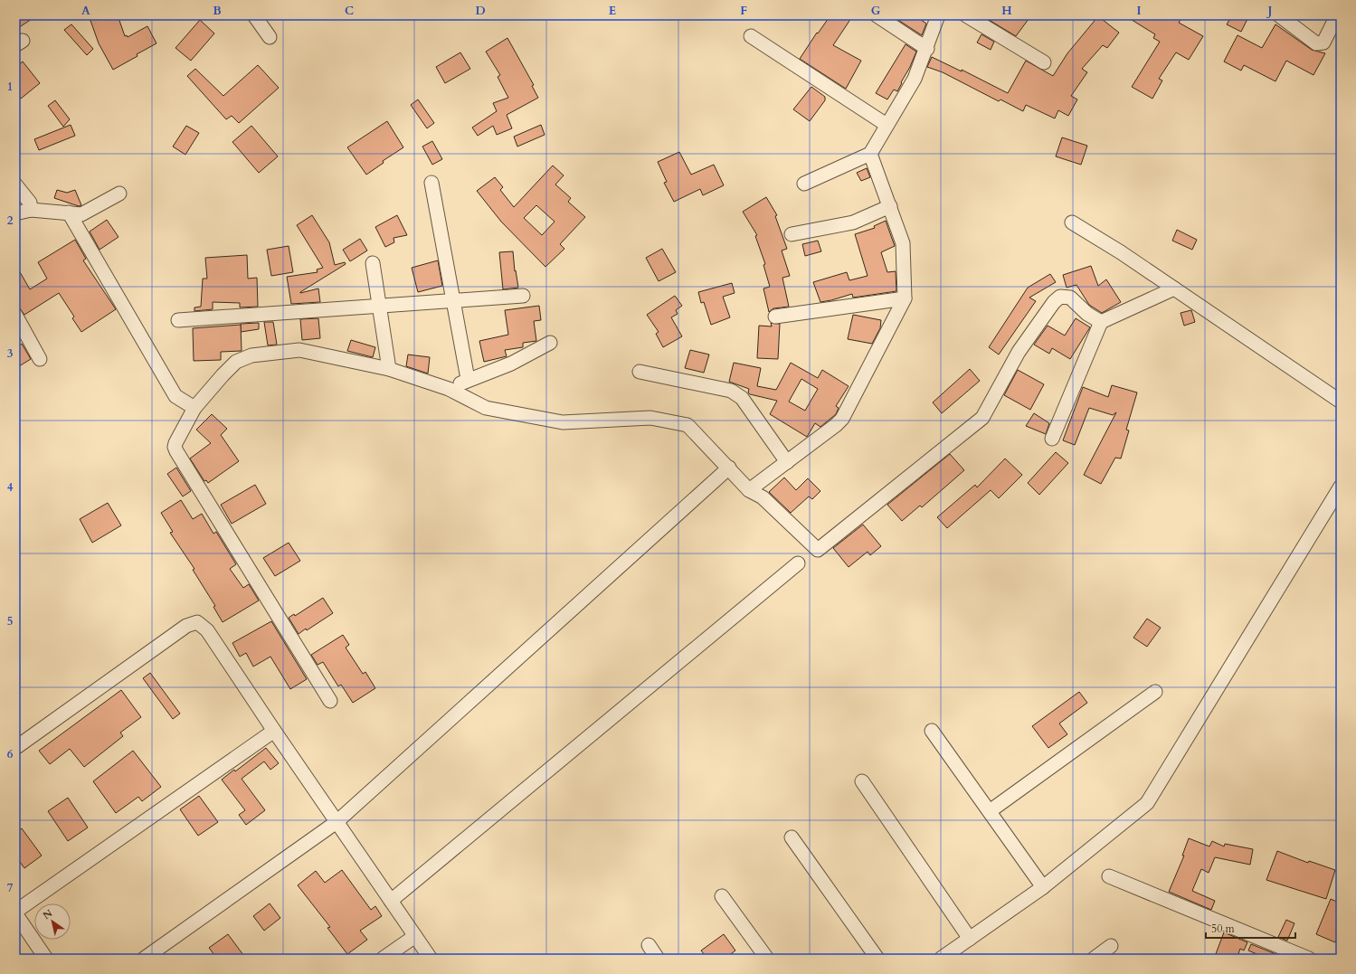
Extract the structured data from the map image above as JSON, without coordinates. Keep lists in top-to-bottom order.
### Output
{
  "scale_bar": "50 m",
  "north": "top left",
  "grid": {
    "columns": [
      "A",
      "B",
      "C",
      "D",
      "E",
      "F",
      "G",
      "H",
      "I",
      "J"
    ],
    "rows": [
      "1",
      "2",
      "3",
      "4",
      "5",
      "6",
      "7"
    ]
  }
}
